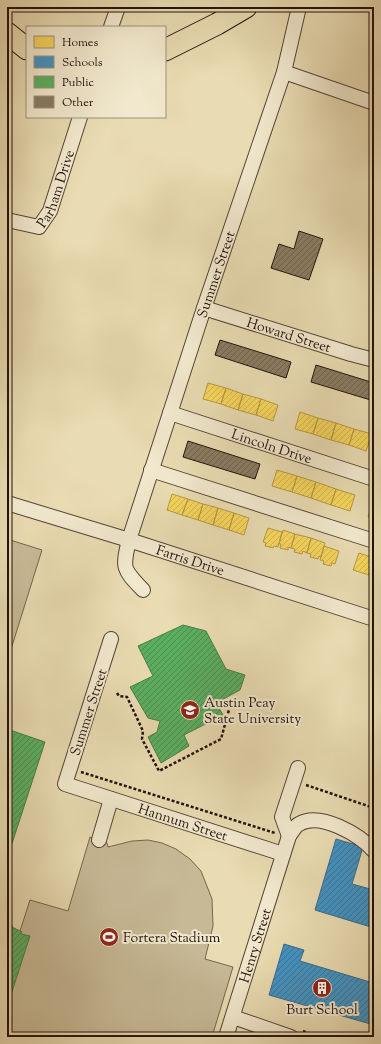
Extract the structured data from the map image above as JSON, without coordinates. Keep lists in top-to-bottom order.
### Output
{
  "streets": {
    "street": [
      "Parham Drive",
      "Summer Street",
      "Howard Street",
      "Lincoln Drive",
      "Farris Drive",
      "Hannum Street",
      "Henry Street"
    ]
  },
  "crossings": [
    ["Summer Street", "Howard Street"],
    ["Summer Street", "Lincoln Drive"],
    ["Summer Street", "Farris Drive"],
    ["Summer Street", "Hannum Street"],
    ["Hannum Street", "Henry Street"]
  ],
  "places": {
    "school or university": ["Austin Peay State University"],
    "sports": ["Fortera Stadium"],
    "building": ["Burt School"]
  },
  "legend": [
    "Homes",
    "Schools",
    "Public",
    "Other"
  ]
}
